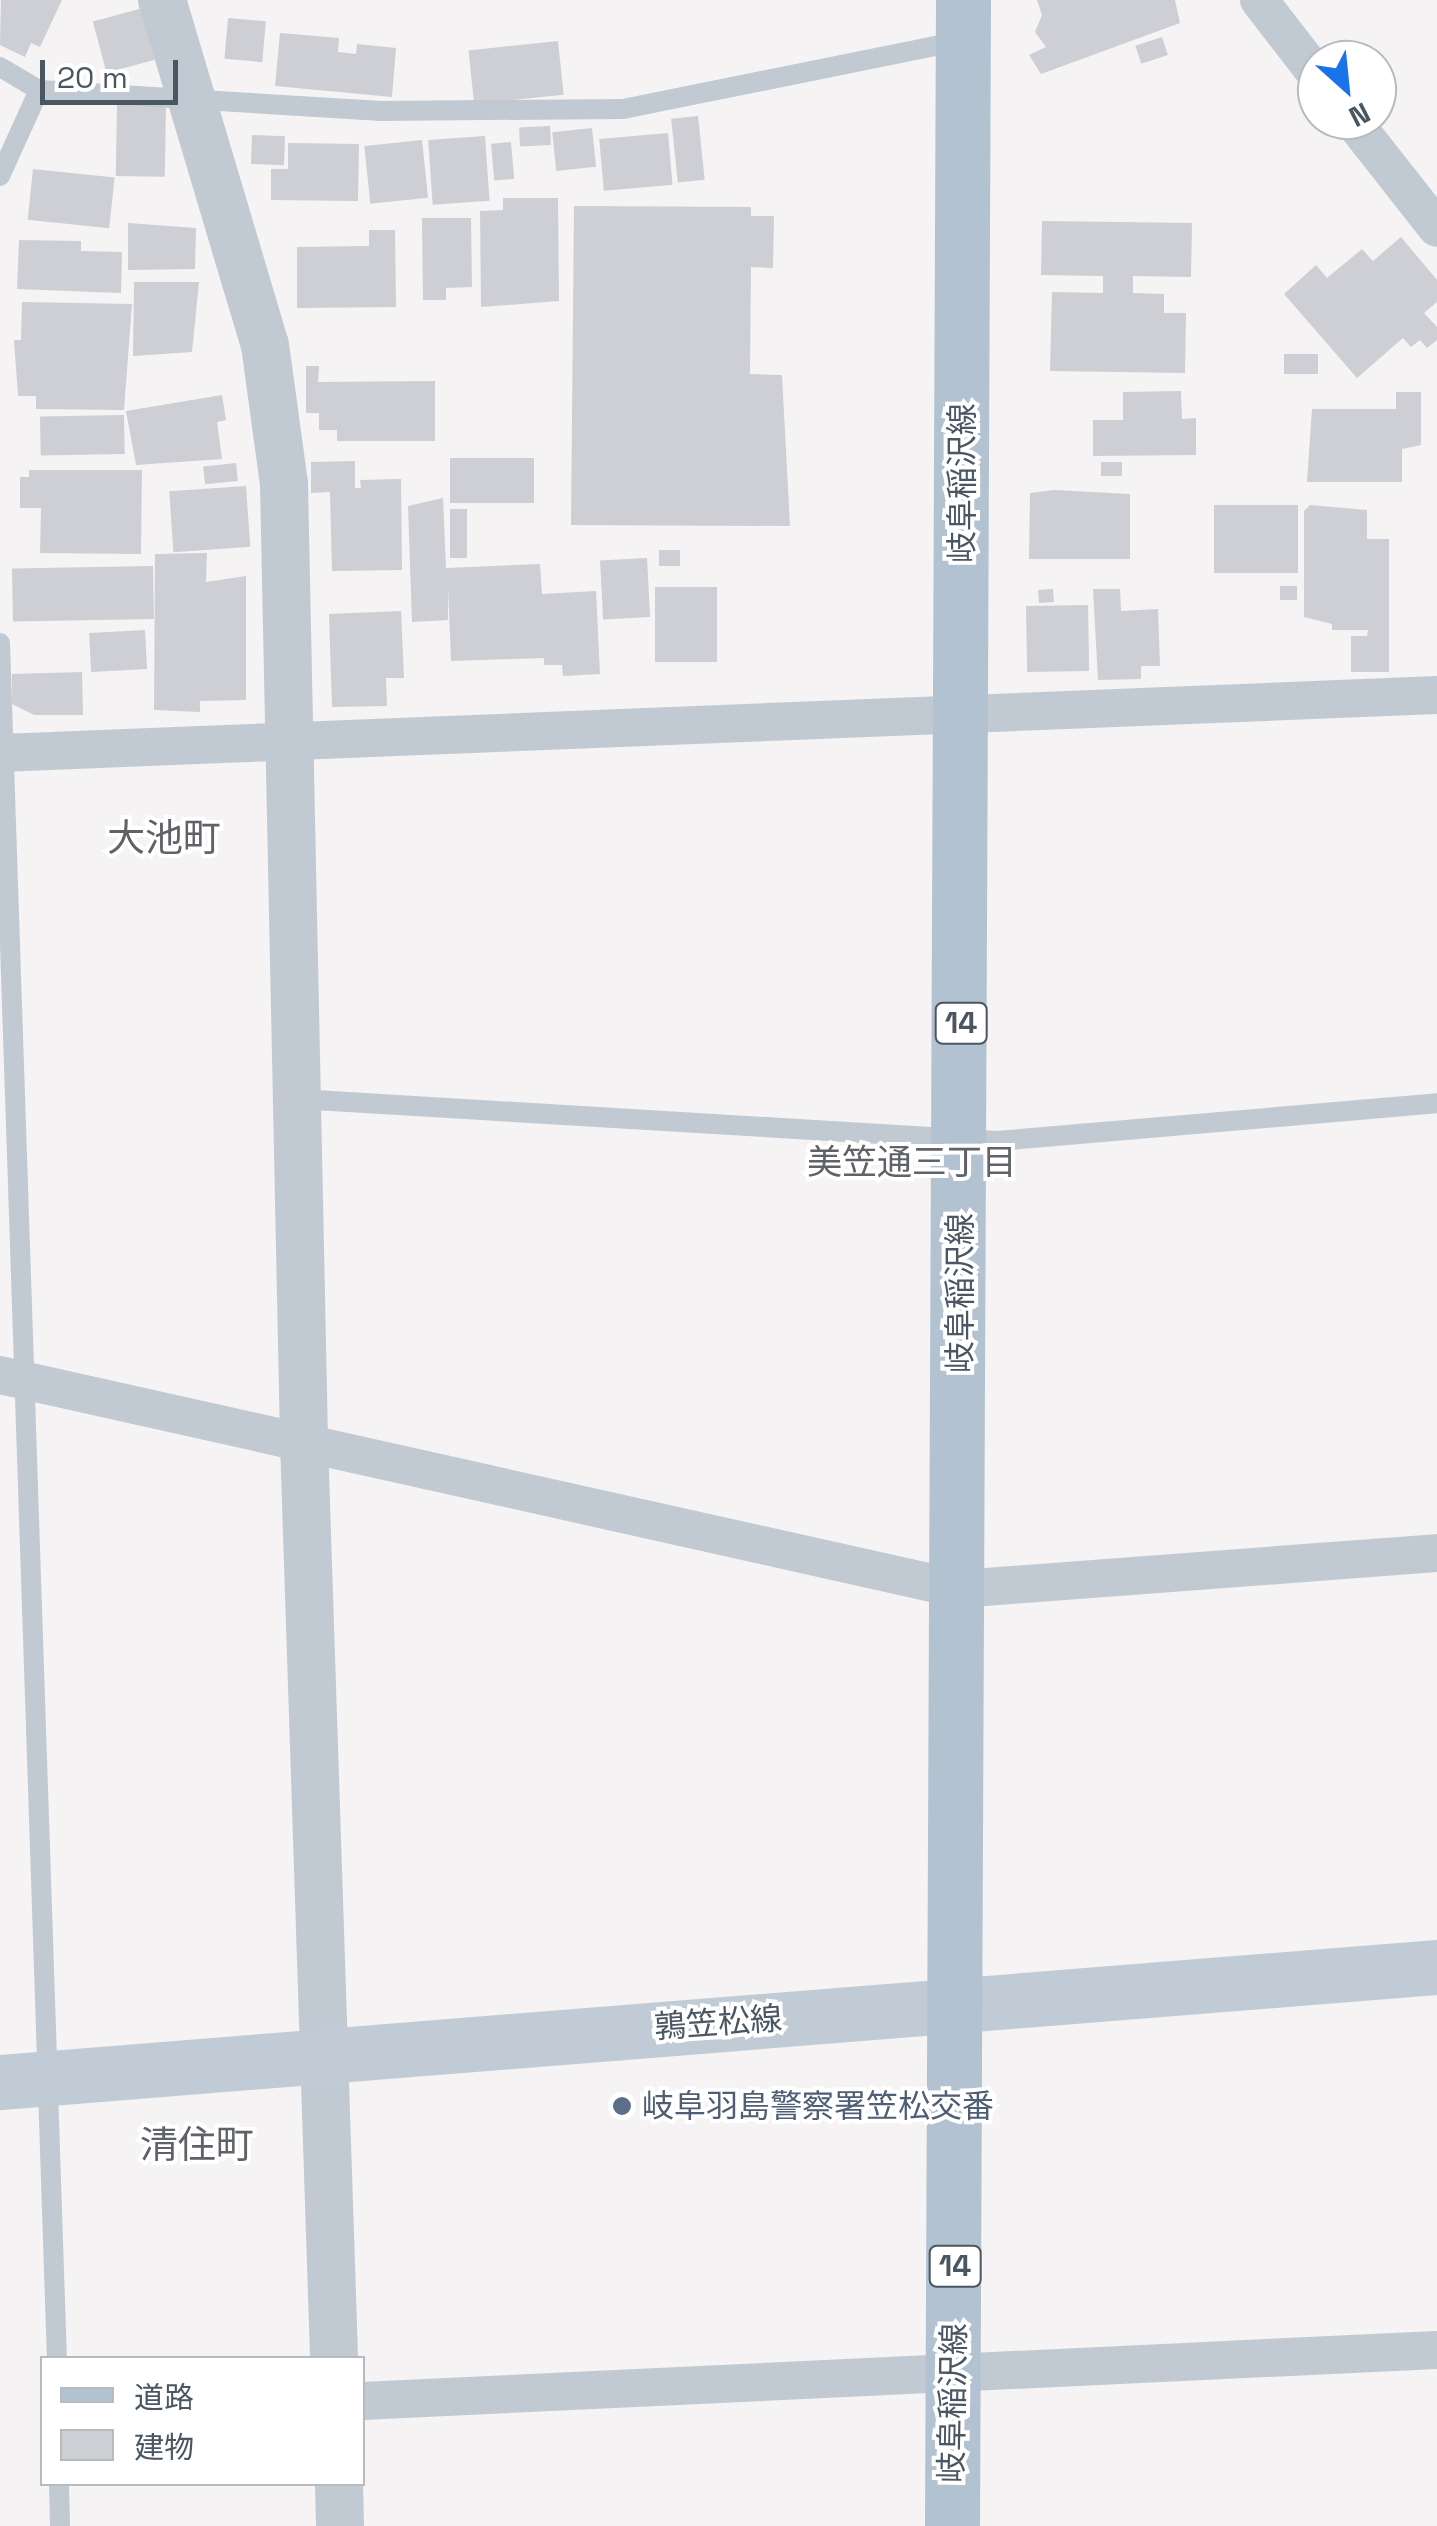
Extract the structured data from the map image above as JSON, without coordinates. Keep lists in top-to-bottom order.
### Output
{
  "streets": {
    "main road": ["岐阜稲沢線", "14", "鶉笠松線"]
  },
  "crossings": [
    ["岐阜稲沢線", "鶉笠松線"]
  ],
  "districts": ["大池町", "美笠通三丁目", "清住町"],
  "places": ["岐阜羽島警察署笠松交番"],
  "legend": ["道路", "建物"],
  "scale_bar": "20 m",
  "north": "bottom right"
}
